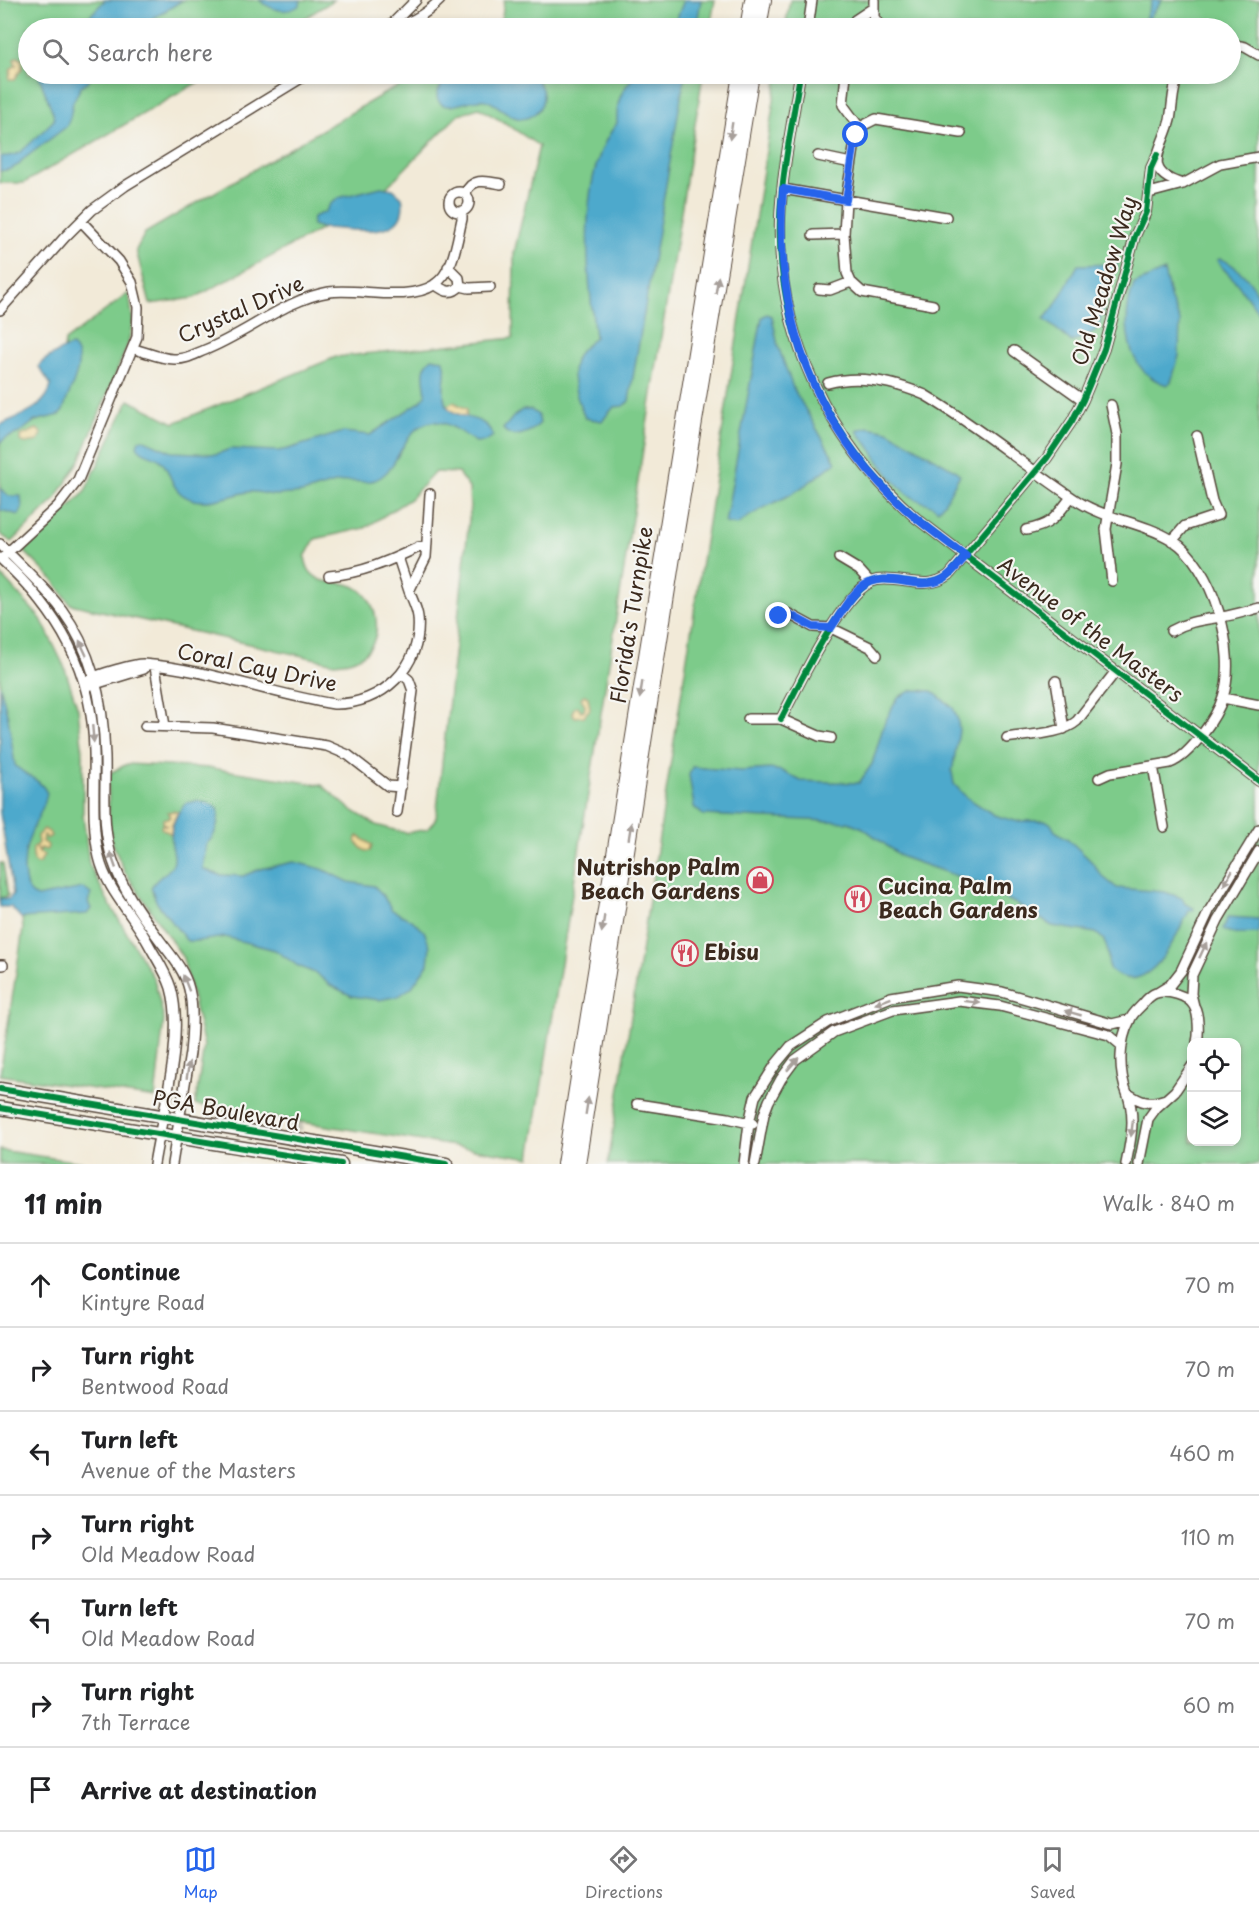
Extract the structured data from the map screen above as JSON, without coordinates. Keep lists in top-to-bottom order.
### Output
{
  "streets": {
    "highway": ["Florida's Turnpike"],
    "main road": ["PGA Boulevard"],
    "street": [
      "Old Meadow Way",
      "Crystal Drive",
      "Avenue of the Masters",
      "Coral Cay Drive"
    ]
  },
  "crossings": [
    ["Old Meadow Way", "Avenue of the Masters"]
  ],
  "places": {
    "shop": ["Nutrishop Palm Beach Gardens"],
    "restaurant": ["Cucina Palm Beach Gardens", "Ebisu"]
  },
  "page": {
    "search": "Search here",
    "heading": ["11 min", "Walk · 840 m"],
    "list": [
      ["Continue", "Kintyre Road", "70 m"],
      ["Turn right", "Bentwood Road", "70 m"],
      ["Turn left", "Avenue of the Masters", "460 m"],
      ["Turn right", "Old Meadow Road", "110 m"],
      ["Turn left", "Old Meadow Road", "70 m"],
      ["Turn right", "7th Terrace", "60 m"],
      "Arrive at destination"
    ],
    "nav": ["Map", "Directions", "Saved"]
  }
}
